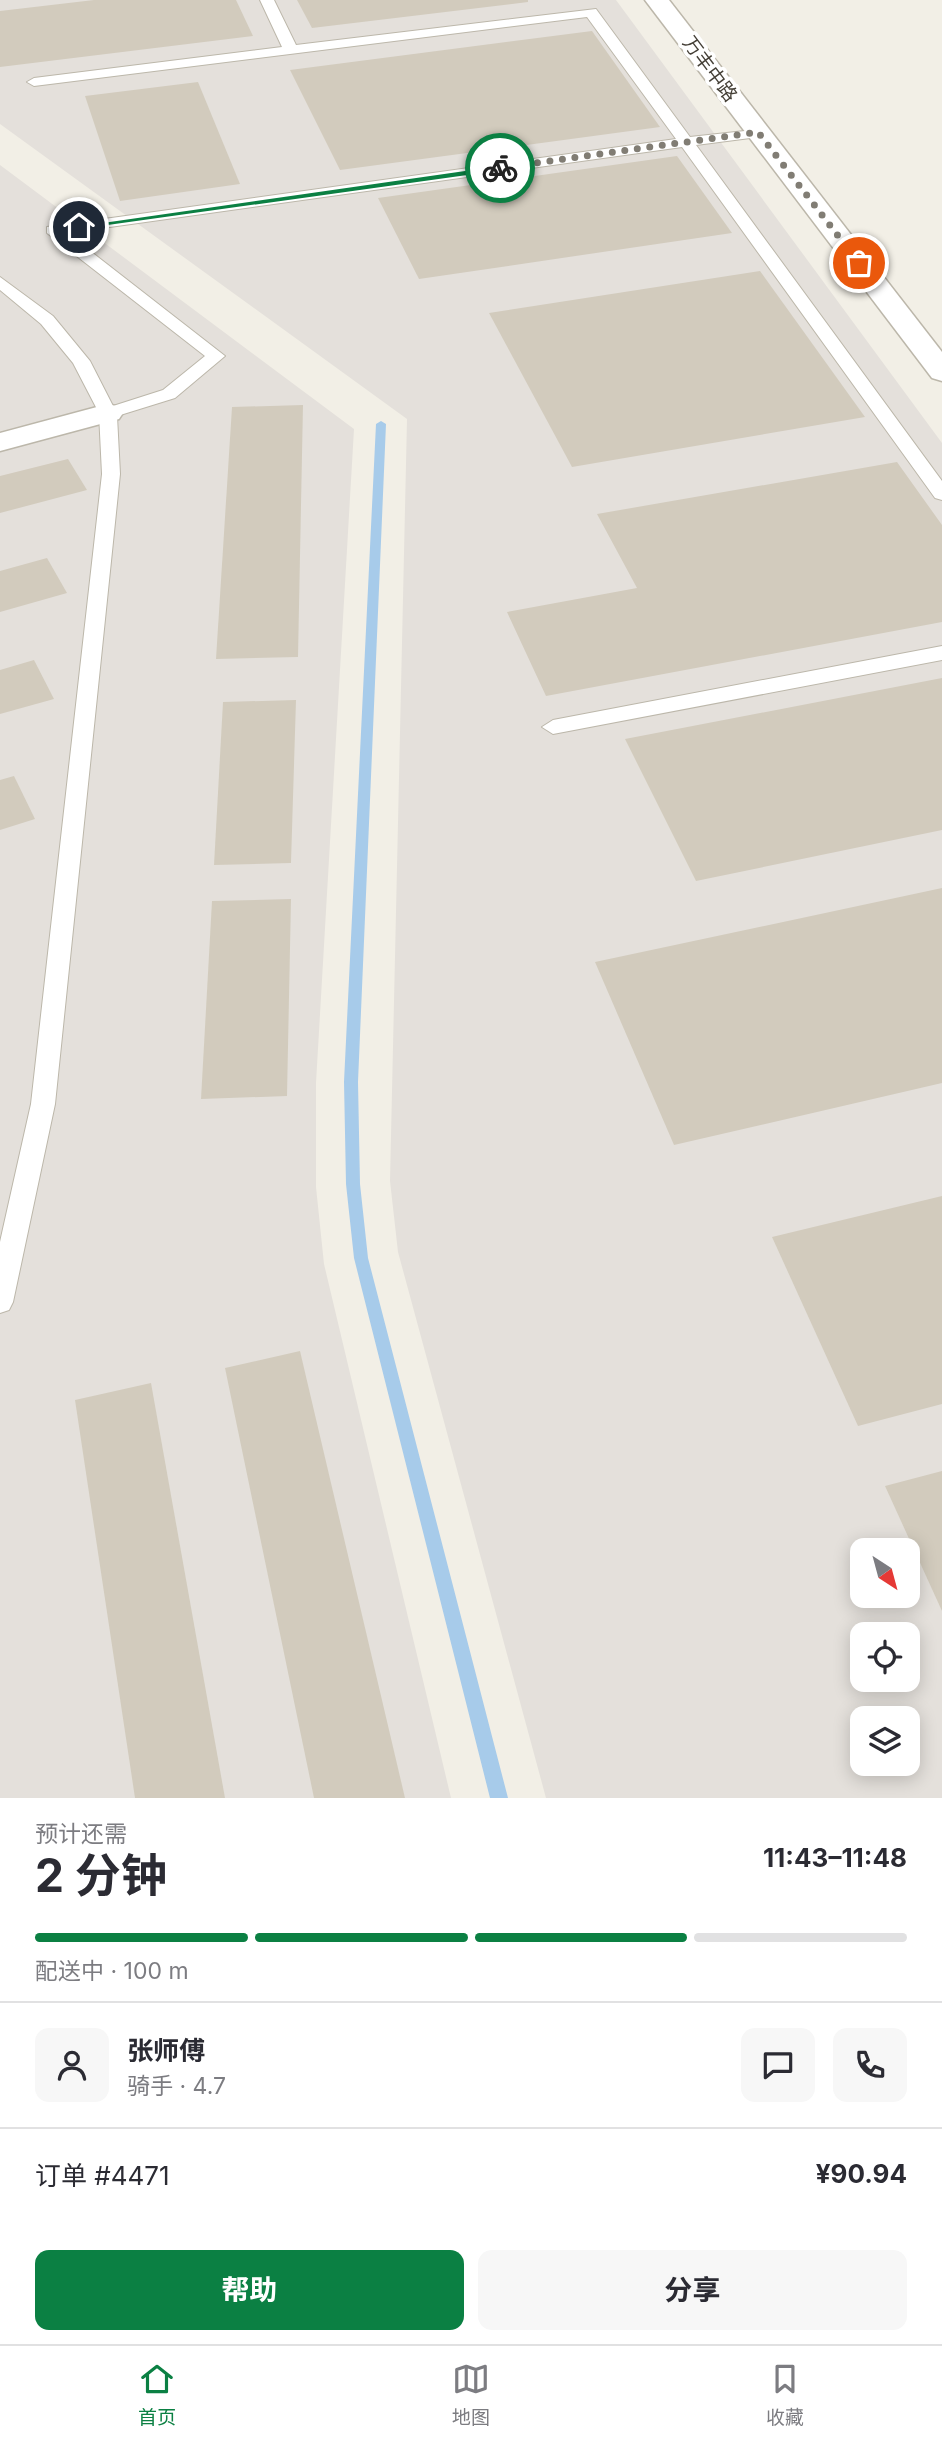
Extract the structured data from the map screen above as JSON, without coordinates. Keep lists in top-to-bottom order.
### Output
{
  "streets": {
    "street": ["万丰中路"]
  },
  "north": "bottom right",
  "page": {
    "heading": ["2 分钟", "预计还需", "11:43–11:48"],
    "panel": [
      "张师傅",
      "骑手 · 4.7",
      "订单 #4471",
      "¥90.94"
    ],
    "bar": "配送中 · 100 m",
    "buttons": ["帮助", "分享"],
    "tabs": ["首页", "地图", "收藏"]
  }
}
